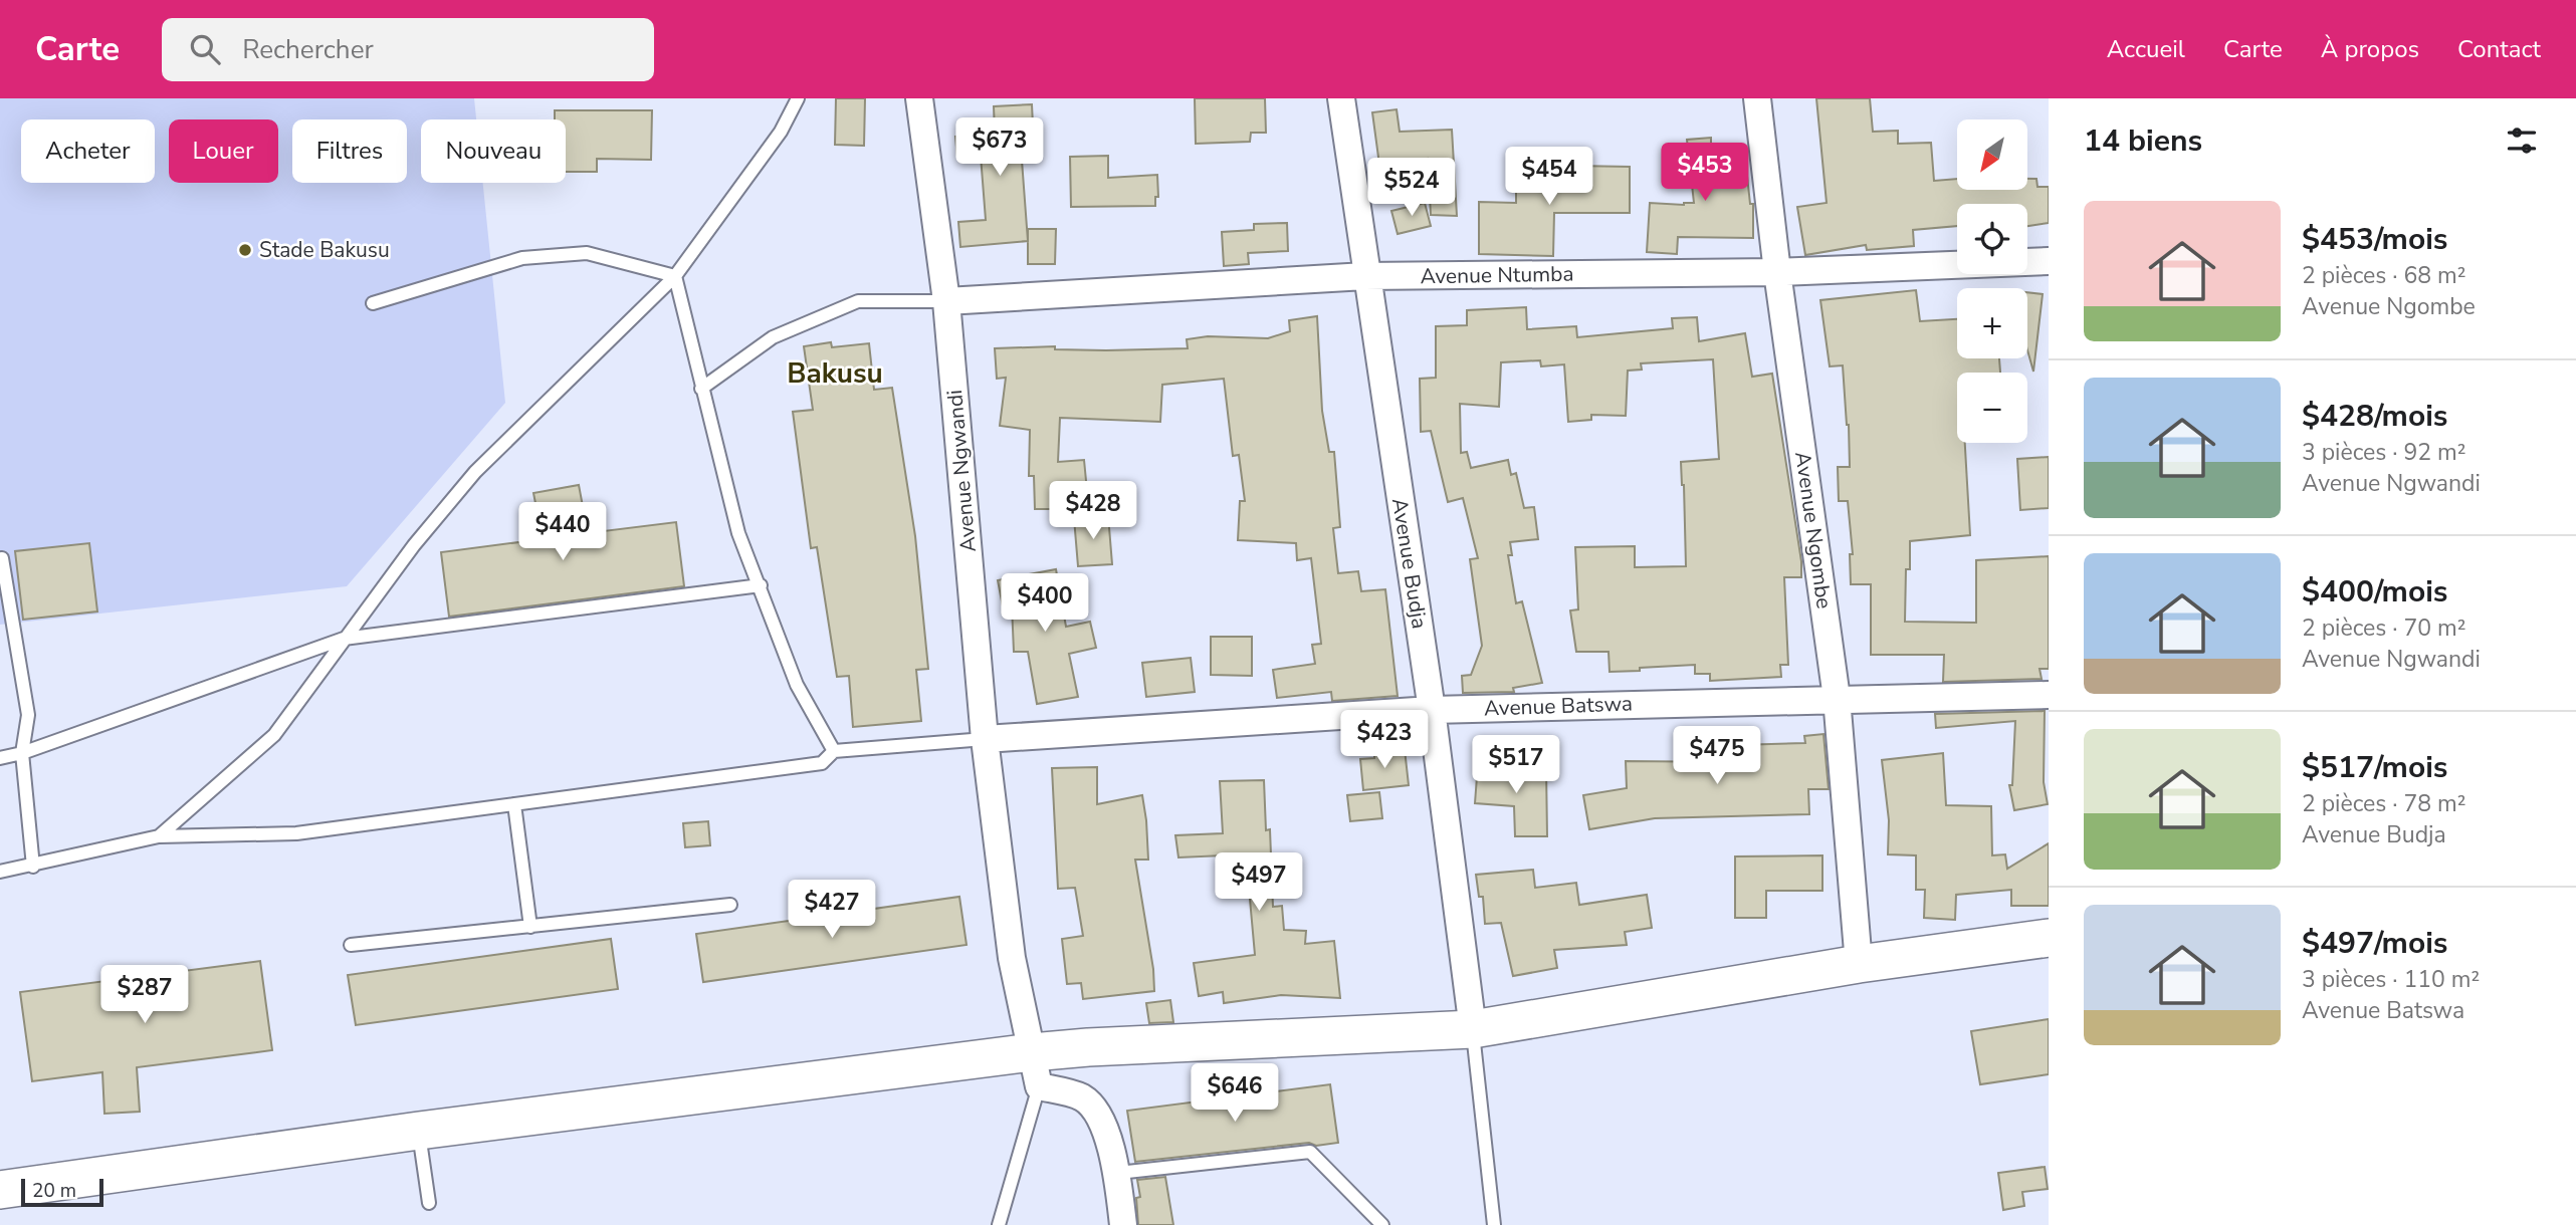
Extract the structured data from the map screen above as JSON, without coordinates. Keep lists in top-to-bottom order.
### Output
{
  "streets": {
    "street": [
      "Avenue Ntumba",
      "Avenue Ngwandi",
      "Avenue Ngombe",
      "Avenue Budja",
      "Avenue Batswa"
    ]
  },
  "crossings": [
    ["Avenue Ntumba", "Avenue Ngwandi"],
    ["Avenue Ntumba", "Avenue Ngombe"],
    ["Avenue Ntumba", "Avenue Budja"],
    ["Avenue Ngwandi", "Avenue Batswa"],
    ["Avenue Ngombe", "Avenue Batswa"],
    ["Avenue Budja", "Avenue Batswa"]
  ],
  "districts": ["Bakusu"],
  "places": ["Stade Bakusu"],
  "scale_bar": "20 m",
  "north": "bottom left",
  "page": {
    "header": "Carte",
    "search": "Rechercher",
    "nav": [
      "Accueil",
      "Carte",
      "À propos",
      "Contact"
    ],
    "heading": "14 biens",
    "price": [
      "$673",
      "$453",
      "$454",
      "$524",
      "$428",
      "$440",
      "$400",
      "$423",
      "$475",
      "$517",
      "$497",
      "$427",
      "$287",
      "$646"
    ],
    "map_buttons": ["+", "−"],
    "chip": [
      "Acheter",
      "Louer",
      "Filtres",
      "Nouveau"
    ],
    "list": [
      {
        "name": "$453/mois",
        "note": "2 pièces · 68 m² · Avenue Ngombe"
      },
      {
        "name": "$428/mois",
        "note": "3 pièces · 92 m² · Avenue Ngwandi"
      },
      {
        "name": "$400/mois",
        "note": "2 pièces · 70 m² · Avenue Ngwandi"
      },
      {
        "name": "$517/mois",
        "note": "2 pièces · 78 m² · Avenue Budja"
      },
      {
        "name": "$497/mois",
        "note": "3 pièces · 110 m² · Avenue Batswa"
      }
    ],
    "scale": "20 m"
  }
}
